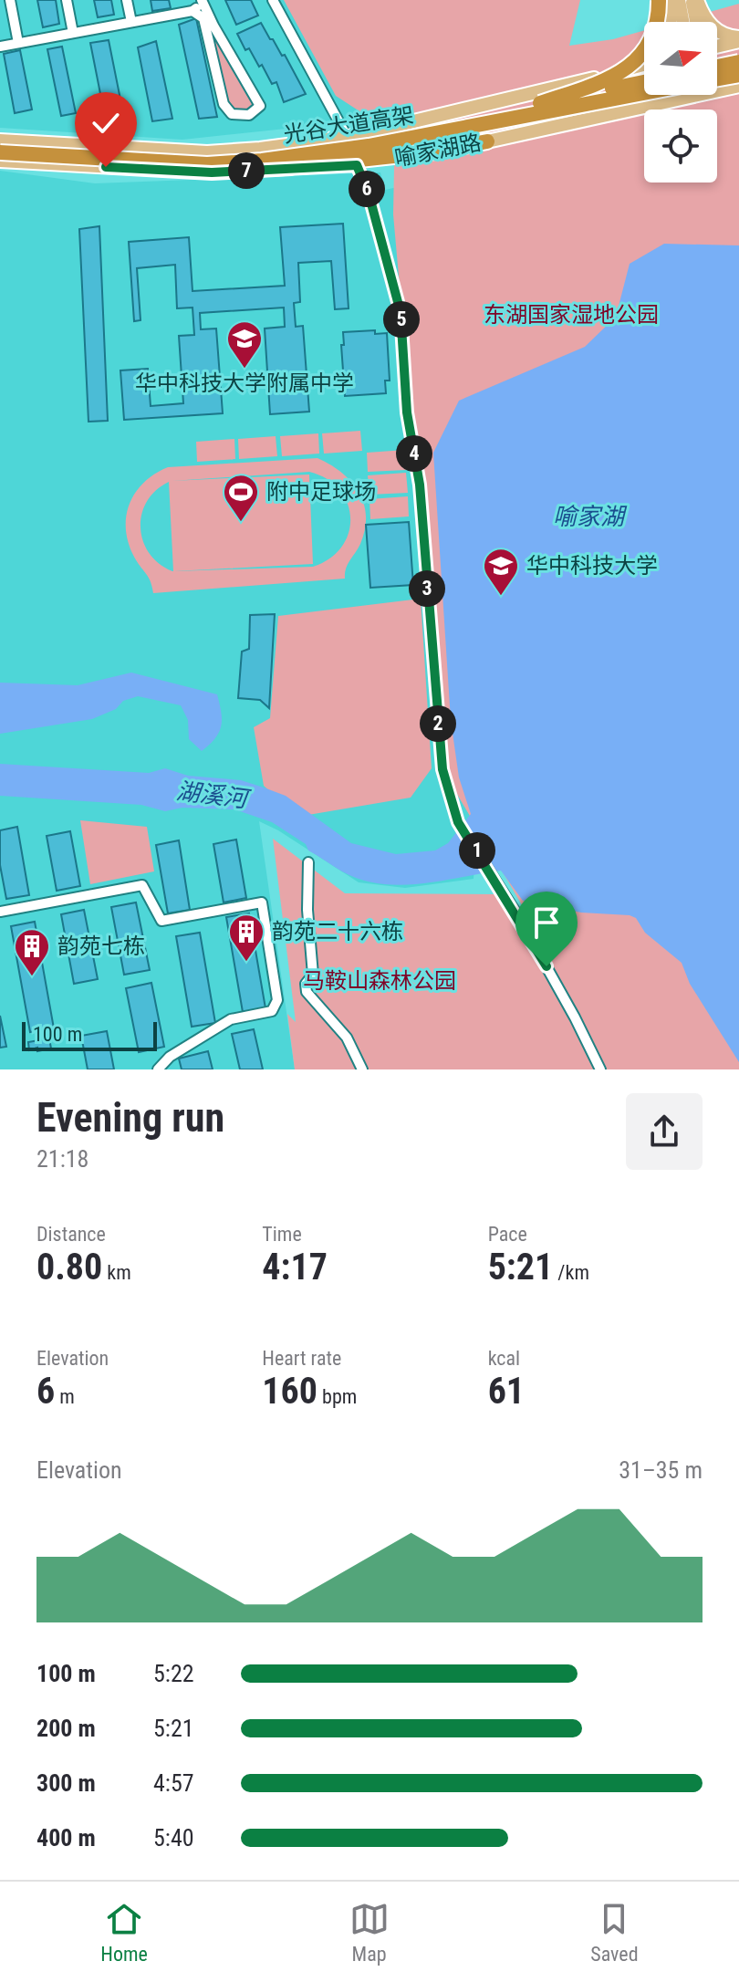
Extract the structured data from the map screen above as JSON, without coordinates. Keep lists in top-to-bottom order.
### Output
{
  "streets": {
    "highway": ["光谷大道高架"],
    "main road": ["喻家湖路"]
  },
  "water": ["喻家湖", "湖溪河"],
  "parks": ["东湖国家湿地公园", "马鞍山森林公园"],
  "places": {
    "school or university": ["华中科技大学附属中学", "华中科技大学"],
    "sports": ["附中足球场"],
    "building": ["韵苑二十六栋", "韵苑七栋"]
  },
  "scale_bar": "100 m",
  "north": "right",
  "page": {
    "pins": [
      "7",
      "6",
      "5",
      "4",
      "3",
      "2",
      "1"
    ],
    "scale": "100 m",
    "heading": ["Evening run", "21:18"],
    "stats": [
      ["Distance", "0.80 km"],
      ["Time", "4:17"],
      ["Pace", "5:21 /km"],
      ["Elevation", "6 m"],
      ["Heart rate", "160 bpm"],
      ["kcal", "61"]
    ],
    "chart": ["Elevation", "31–35 m"],
    "list": [
      {
        "name": "100 m",
        "note": "5:22"
      },
      {
        "name": "200 m",
        "note": "5:21"
      },
      {
        "name": "300 m",
        "note": "4:57"
      },
      {
        "name": "400 m",
        "note": "5:40"
      }
    ],
    "tabs": ["Home", "Map", "Saved"]
  }
}
